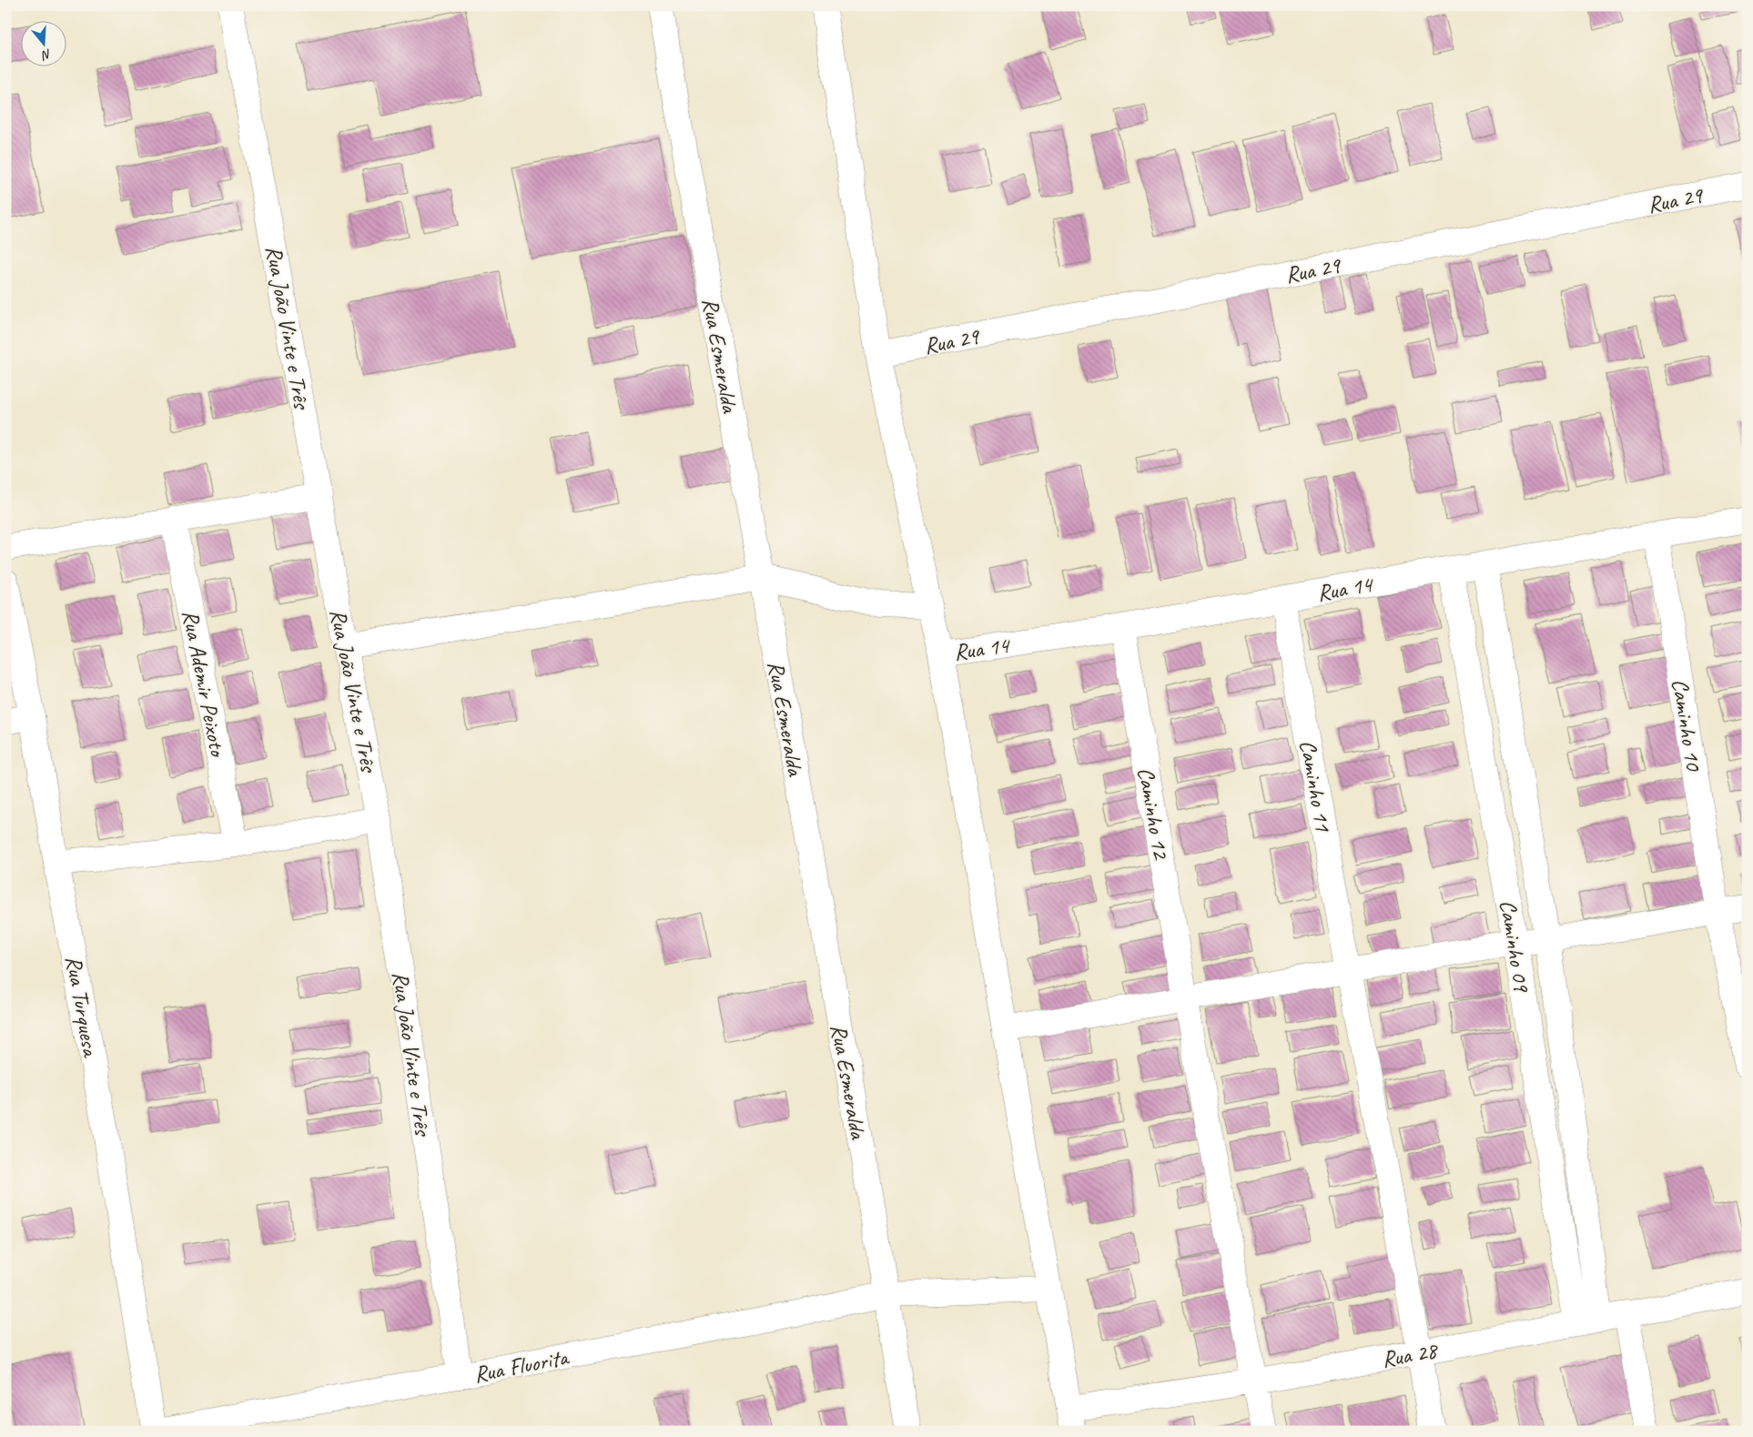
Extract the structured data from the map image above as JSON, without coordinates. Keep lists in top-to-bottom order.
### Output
{
  "streets": {
    "street": [
      "Rua 29",
      "Rua João Vinte e Três",
      "Rua Esmeralda",
      "Rua 14",
      "Rua Ademir Peixoto",
      "Caminho 10",
      "Caminho 11",
      "Caminho 12",
      "Caminho 09",
      "Rua Turquesa",
      "Rua 28",
      "Rua Fluorita"
    ]
  },
  "crossings": [
    ["Rua João Vinte e Três", "Rua Fluorita"],
    ["Rua Esmeralda", "Rua Fluorita"],
    ["Rua 14", "Caminho 10"],
    ["Rua 14", "Caminho 11"],
    ["Rua 14", "Caminho 12"],
    ["Rua 14", "Caminho 09"],
    ["Caminho 11", "Rua 28"],
    ["Caminho 12", "Rua 28"],
    ["Caminho 09", "Rua 28"],
    ["Rua Turquesa", "Rua Fluorita"]
  ],
  "north": "bottom"
}
